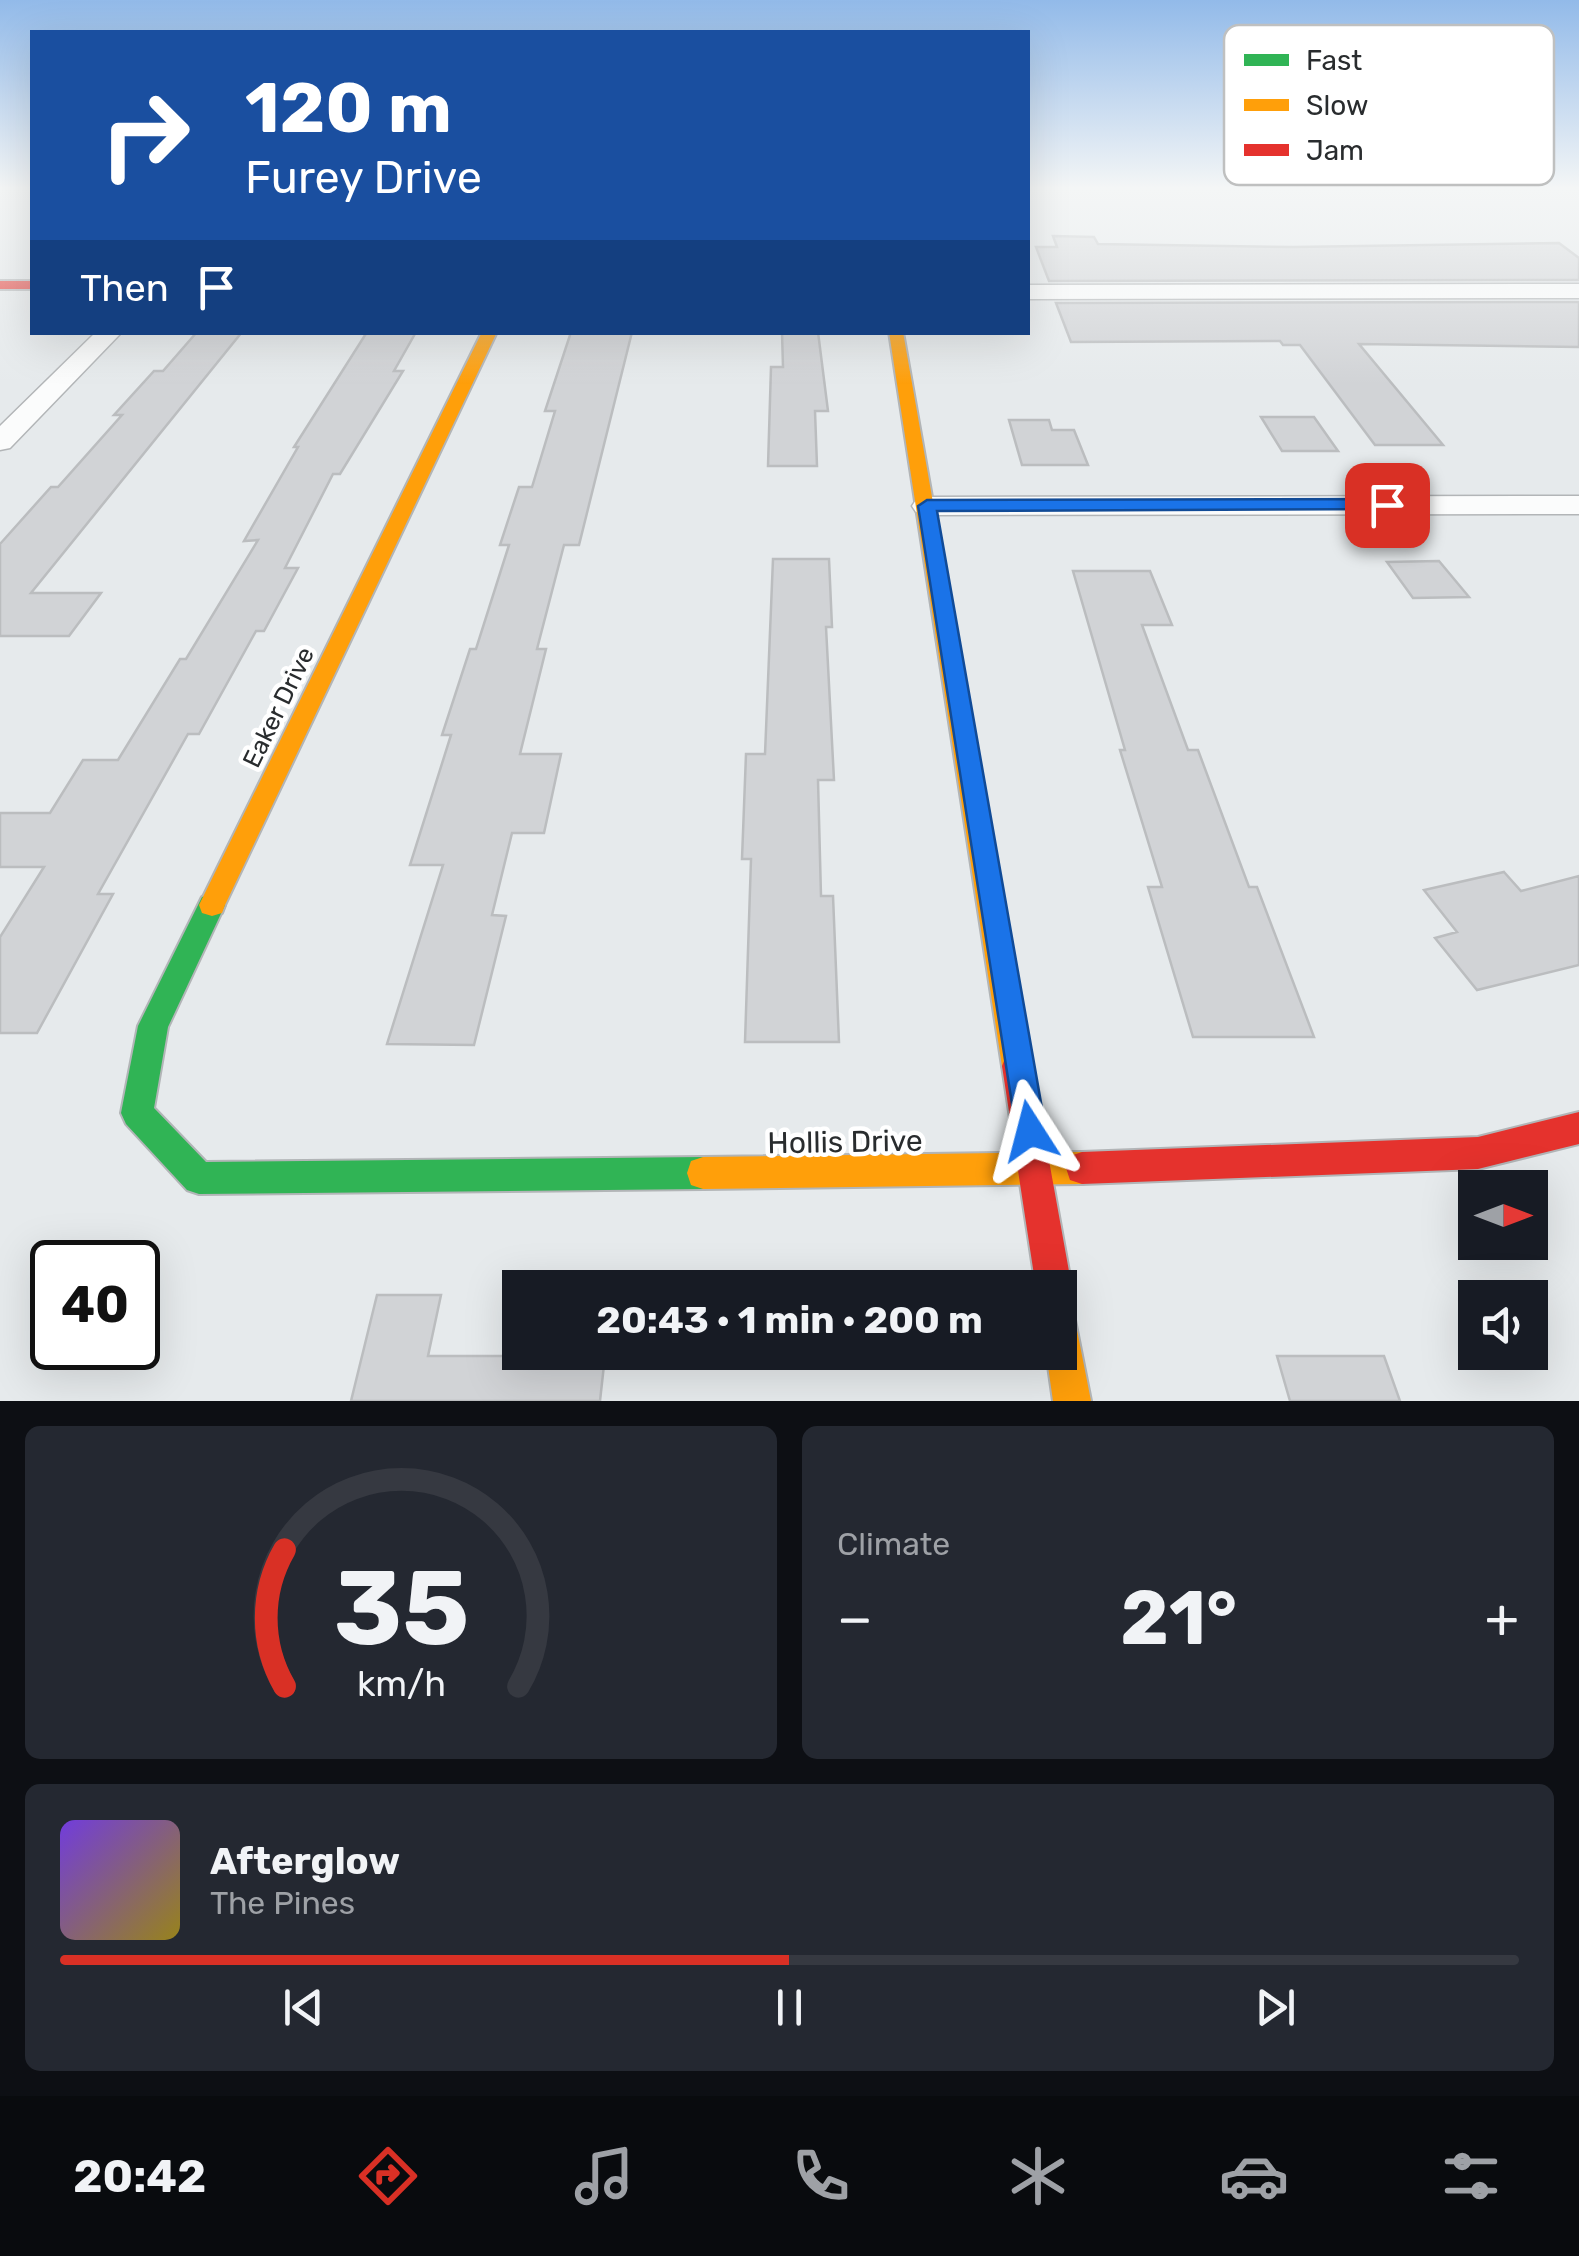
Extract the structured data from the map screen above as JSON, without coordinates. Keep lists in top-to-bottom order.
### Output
{
  "streets": {
    "street": ["Eaker Drive", "Hollis Drive"]
  },
  "crossings": [
    ["Eaker Drive", "Hollis Drive"]
  ],
  "legend": ["Fast", "Slow", "Jam"],
  "north": "right",
  "page": {
    "turn": ["120 m", "Furey Drive"],
    "then": "Then",
    "limit": "40",
    "trip": "20:43 · 1 min · 200 m",
    "tile": "Climate",
    "heat": ["−", "21°", "+"],
    "song": ["Afterglow", "The Pines"],
    "tabs": "20:42",
    "gauge": ["35", "km/h"]
  }
}
